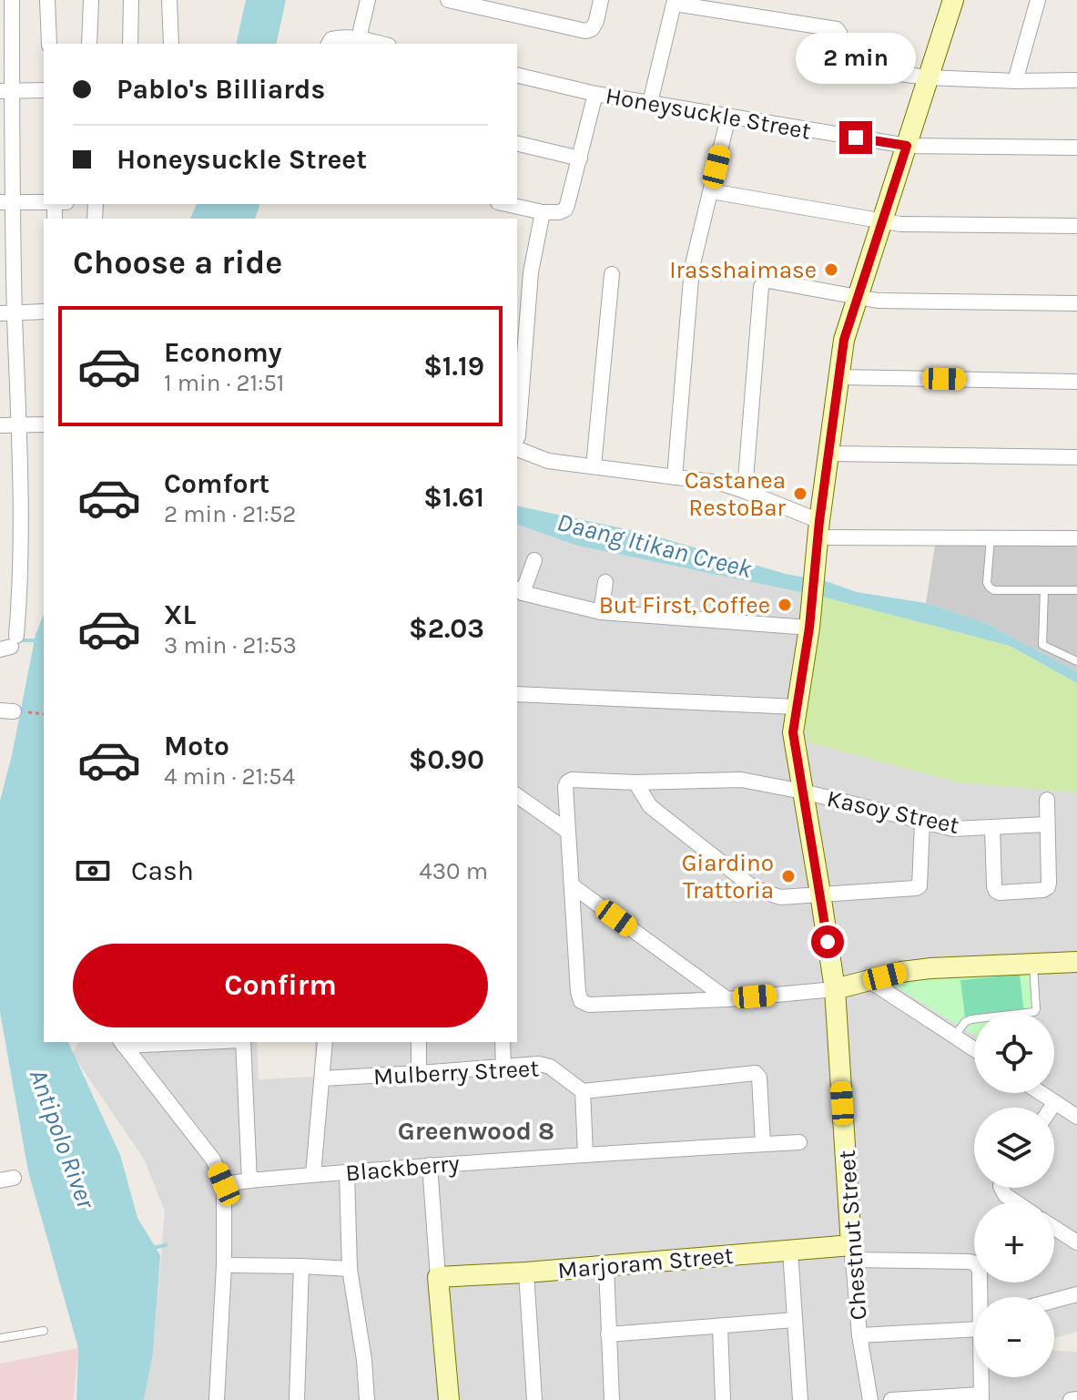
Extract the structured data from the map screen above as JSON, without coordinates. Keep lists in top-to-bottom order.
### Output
{
  "streets": {
    "street": [
      "Honeysuckle Street",
      "Kasoy Street",
      "Mulberry Street",
      "Blackberry",
      "Chestnut Street",
      "Marjoram Street"
    ]
  },
  "crossings": [
    ["Honeysuckle Street", "Chestnut Street"],
    ["Kasoy Street", "Chestnut Street"],
    ["Chestnut Street", "Marjoram Street"]
  ],
  "districts": ["Greenwood 8"],
  "water": ["Daang Itikan Creek", "Antipolo River"],
  "places": [
    "Irasshaimase",
    "Castanea RestoBar",
    "But First, Coffee",
    "Giardino Trattoria"
  ],
  "page": {
    "bubble": "2 min",
    "banner": ["Pablo's Billiards", "Honeysuckle Street"],
    "heading": "Choose a ride",
    "list": [
      {
        "name": "Economy",
        "note": "1 min · 21:51",
        "value": "$1.19"
      },
      {
        "name": "Comfort",
        "note": "2 min · 21:52",
        "value": "$1.61"
      },
      {
        "name": "XL",
        "note": "3 min · 21:53",
        "value": "$2.03"
      },
      {
        "name": "Moto",
        "note": "4 min · 21:54",
        "value": "$0.90"
      }
    ],
    "pay": ["Cash", "430 m"],
    "buttons": "Confirm",
    "map_buttons": ["+", "−"]
  }
}
